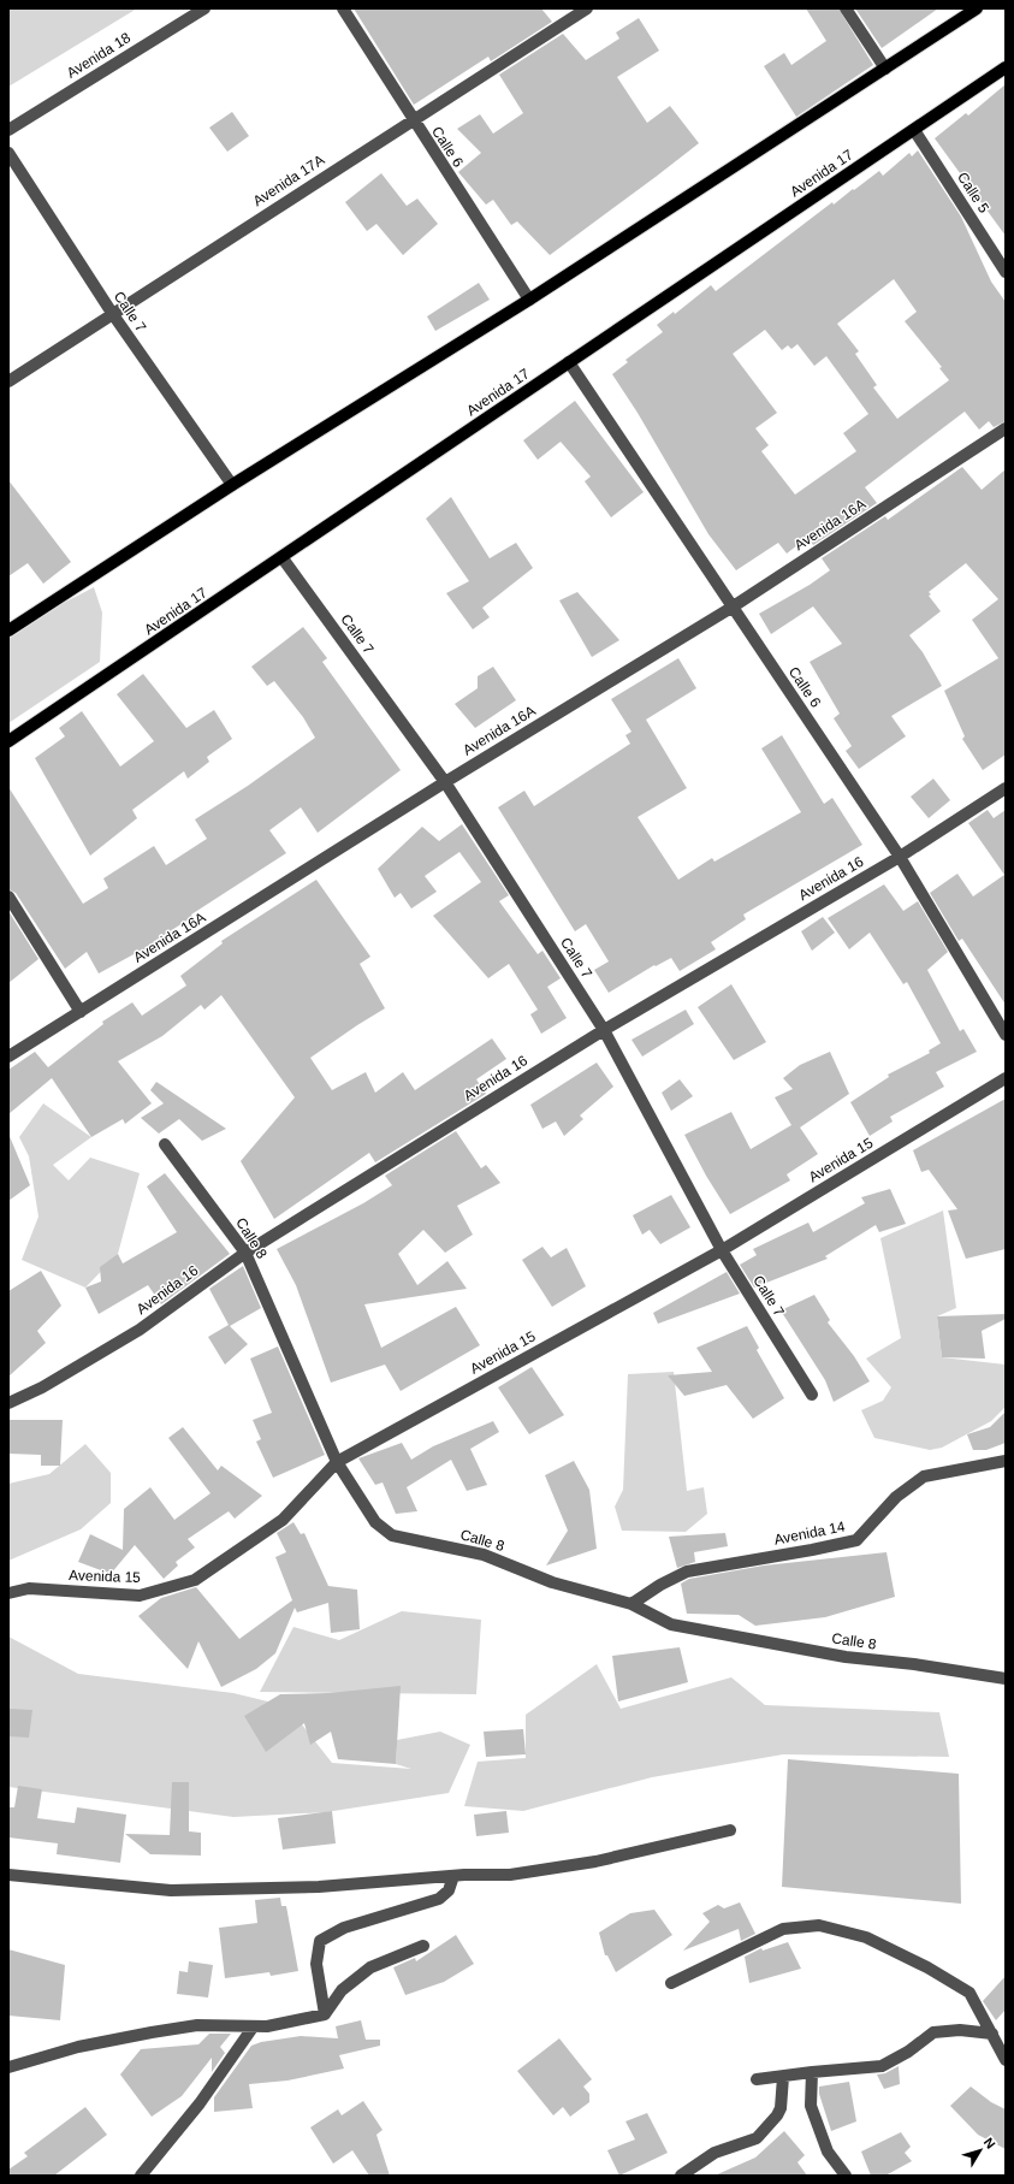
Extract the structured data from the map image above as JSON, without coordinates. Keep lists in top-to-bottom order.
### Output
{
  "streets": {
    "main road": ["Avenida 17"],
    "street": [
      "Avenida 18",
      "Calle 6",
      "Avenida 17A",
      "Calle 5",
      "Calle 7",
      "Avenida 16A",
      "Avenida 16",
      "Avenida 15",
      "Calle 8",
      "Avenida 14"
    ]
  },
  "crossings": [
    ["Calle 6", "Avenida 17"],
    ["Calle 6", "Avenida 17A"],
    ["Calle 6", "Avenida 16A"],
    ["Calle 6", "Avenida 16"],
    ["Avenida 17", "Calle 5"],
    ["Avenida 17", "Calle 7"],
    ["Avenida 17A", "Calle 7"],
    ["Calle 7", "Avenida 16A"],
    ["Calle 7", "Avenida 16"],
    ["Calle 7", "Avenida 15"],
    ["Avenida 16", "Calle 8"],
    ["Avenida 15", "Calle 8"],
    ["Calle 8", "Avenida 14"]
  ],
  "north": "top right"
}
